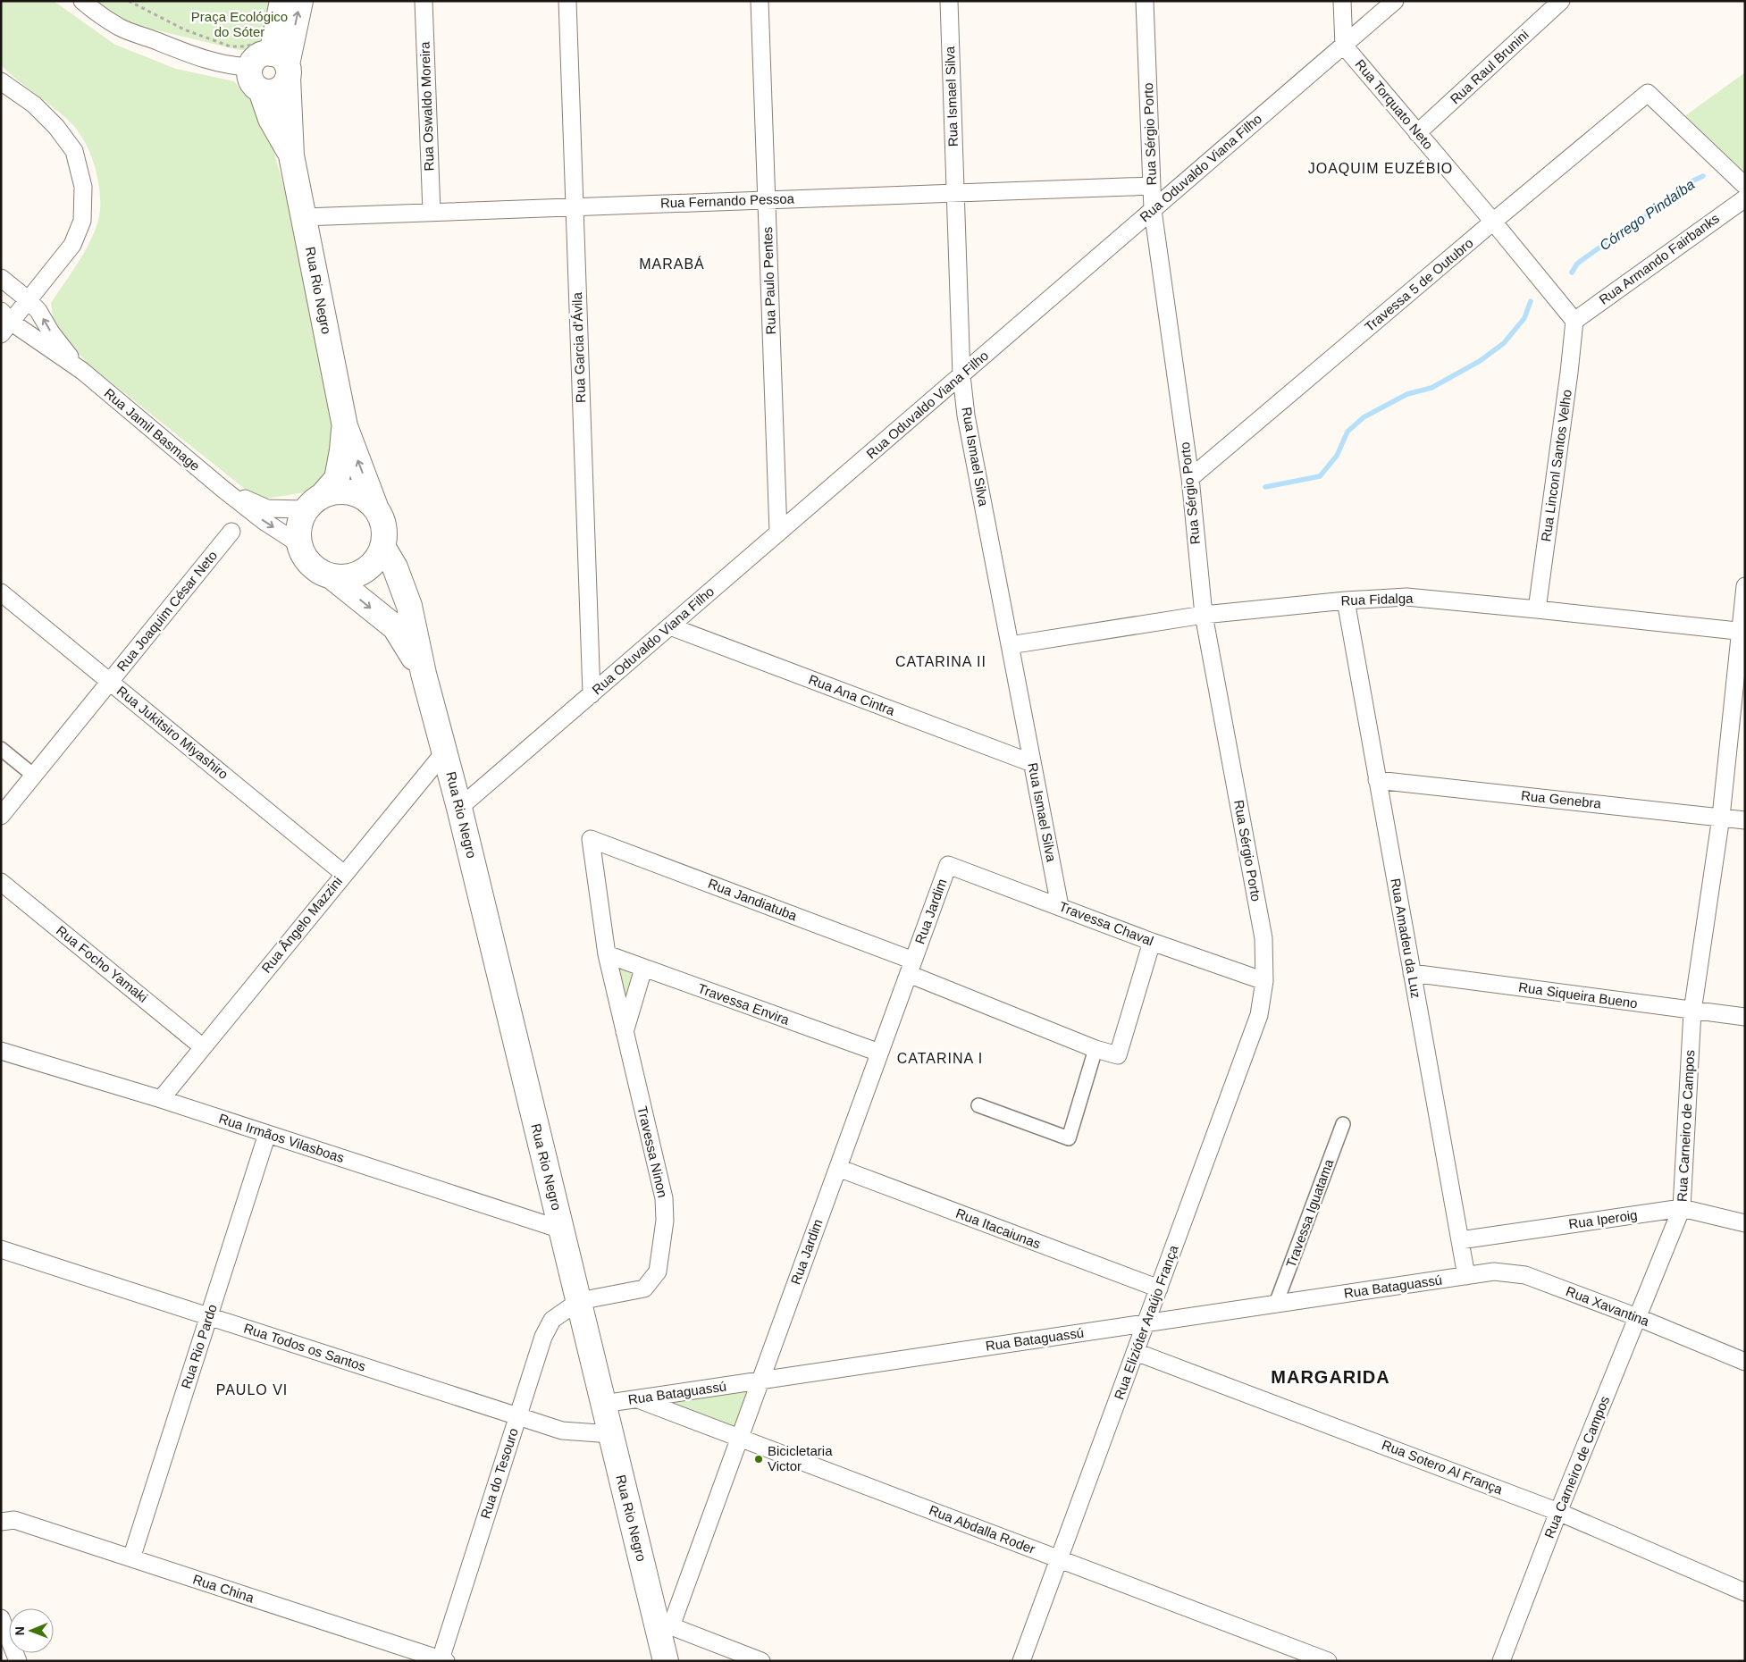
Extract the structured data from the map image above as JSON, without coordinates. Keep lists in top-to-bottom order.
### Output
{
  "streets": {
    "main road": ["Rua Rio Negro"],
    "street": [
      "Rua Raul Brunini",
      "Rua Ismael Silva",
      "Rua Torquato Neto",
      "Rua Oswaldo Moreira",
      "Rua Sérgio Porto",
      "Rua Oduvaldo Viana Filho",
      "Rua Fernando Pessoa",
      "Rua Armando Fairbanks",
      "Rua Paulo Pentes",
      "Travessa 5 de Outubro",
      "Rua Garcia d'Ávila",
      "Rua Jamil Basmage",
      "Rua Linconl Santos Velho",
      "Rua Fidalga",
      "Rua Joaquim César Neto",
      "Rua Ana Cintra",
      "Rua Jukitsiro Miyashiro",
      "Rua Genebra",
      "Rua Jandiatuba",
      "Rua Jardim",
      "Travessa Chaval",
      "Rua Ângelo Mazzini",
      "Rua Amadeu da Luz",
      "Rua Focho Yamaki",
      "Rua Siqueira Bueno",
      "Travessa Envira",
      "Rua Carneiro de Campos",
      "Rua Irmãos Vilasboas",
      "Travessa Ninon",
      "Travessa Iguatama",
      "Rua Iperoig",
      "Rua Itacaiunas",
      "Rua Bataguassú",
      "Rua Xavantina",
      "Rua Elizióter Araújo França",
      "Rua Rio Pardo",
      "Rua Todos os Santos",
      "Rua Sotero Al França",
      "Rua do Tesouro",
      "Rua Abdalla Roder",
      "Rua China"
    ]
  },
  "crossings": [
    ["Rua Raul Brunini", "Rua Torquato Neto"],
    ["Rua Ismael Silva", "Rua Oduvaldo Viana Filho"],
    ["Rua Ismael Silva", "Rua Fernando Pessoa"],
    ["Rua Ismael Silva", "Rua Fidalga"],
    ["Rua Ismael Silva", "Rua Ana Cintra"],
    ["Rua Ismael Silva", "Travessa Chaval"],
    ["Rua Torquato Neto", "Rua Oduvaldo Viana Filho"],
    ["Rua Torquato Neto", "Rua Armando Fairbanks"],
    ["Rua Torquato Neto", "Travessa 5 de Outubro"],
    ["Rua Torquato Neto", "Rua Linconl Santos Velho"],
    ["Rua Oswaldo Moreira", "Rua Fernando Pessoa"],
    ["Rua Sérgio Porto", "Rua Oduvaldo Viana Filho"],
    ["Rua Sérgio Porto", "Rua Fernando Pessoa"],
    ["Rua Sérgio Porto", "Travessa 5 de Outubro"],
    ["Rua Sérgio Porto", "Rua Fidalga"],
    ["Rua Sérgio Porto", "Travessa Chaval"],
    ["Rua Sérgio Porto", "Rua Elizióter Araújo França"],
    ["Rua Oduvaldo Viana Filho", "Rua Paulo Pentes"],
    ["Rua Oduvaldo Viana Filho", "Rua Rio Negro"],
    ["Rua Oduvaldo Viana Filho", "Rua Garcia d'Ávila"],
    ["Rua Oduvaldo Viana Filho", "Rua Ana Cintra"],
    ["Rua Fernando Pessoa", "Rua Paulo Pentes"],
    ["Rua Fernando Pessoa", "Rua Rio Negro"],
    ["Rua Fernando Pessoa", "Rua Garcia d'Ávila"],
    ["Rua Armando Fairbanks", "Rua Linconl Santos Velho"],
    ["Rua Rio Negro", "Rua Jamil Basmage"],
    ["Rua Rio Negro", "Rua Jardim"],
    ["Rua Rio Negro", "Rua Ângelo Mazzini"],
    ["Rua Rio Negro", "Rua Irmãos Vilasboas"],
    ["Rua Rio Negro", "Travessa Ninon"],
    ["Rua Rio Negro", "Rua Bataguassú"],
    ["Rua Rio Negro", "Rua Todos os Santos"],
    ["Rua Rio Negro", "Rua do Tesouro"],
    ["Rua Linconl Santos Velho", "Rua Fidalga"],
    ["Rua Fidalga", "Rua Amadeu da Luz"],
    ["Rua Fidalga", "Rua Carneiro de Campos"],
    ["Rua Joaquim César Neto", "Rua Jukitsiro Miyashiro"],
    ["Rua Jukitsiro Miyashiro", "Rua Ângelo Mazzini"],
    ["Rua Genebra", "Rua Amadeu da Luz"],
    ["Rua Genebra", "Rua Carneiro de Campos"],
    ["Rua Jandiatuba", "Rua Jardim"],
    ["Rua Jandiatuba", "Travessa Chaval"],
    ["Rua Jandiatuba", "Travessa Ninon"],
    ["Rua Jardim", "Travessa Chaval"],
    ["Rua Jardim", "Travessa Envira"],
    ["Rua Jardim", "Rua Itacaiunas"],
    ["Rua Jardim", "Rua Bataguassú"],
    ["Rua Jardim", "Rua Abdalla Roder"],
    ["Travessa Chaval", "Rua Elizióter Araújo França"],
    ["Rua Ângelo Mazzini", "Rua Focho Yamaki"],
    ["Rua Ângelo Mazzini", "Rua Irmãos Vilasboas"],
    ["Rua Amadeu da Luz", "Rua Siqueira Bueno"],
    ["Rua Amadeu da Luz", "Rua Iperoig"],
    ["Rua Amadeu da Luz", "Rua Bataguassú"],
    ["Rua Amadeu da Luz", "Rua Xavantina"],
    ["Rua Siqueira Bueno", "Rua Carneiro de Campos"],
    ["Travessa Envira", "Travessa Ninon"],
    ["Rua Carneiro de Campos", "Rua Iperoig"],
    ["Rua Carneiro de Campos", "Rua Xavantina"],
    ["Rua Carneiro de Campos", "Rua Sotero Al França"],
    ["Rua Irmãos Vilasboas", "Rua Rio Pardo"],
    ["Travessa Ninon", "Rua do Tesouro"],
    ["Travessa Iguatama", "Rua Bataguassú"],
    ["Rua Itacaiunas", "Rua Elizióter Araújo França"],
    ["Rua Bataguassú", "Rua Xavantina"],
    ["Rua Bataguassú", "Rua Elizióter Araújo França"],
    ["Rua Bataguassú", "Rua Abdalla Roder"],
    ["Rua Elizióter Araújo França", "Rua Sotero Al França"],
    ["Rua Elizióter Araújo França", "Rua Abdalla Roder"],
    ["Rua Rio Pardo", "Rua Todos os Santos"],
    ["Rua Rio Pardo", "Rua China"],
    ["Rua Todos os Santos", "Rua do Tesouro"],
    ["Rua do Tesouro", "Rua China"]
  ],
  "districts": [
    "JOAQUIM EUZÉBIO",
    "MARABÁ",
    "CATARINA II",
    "CATARINA I",
    "MARGARIDA",
    "PAULO VI"
  ],
  "water": ["Córrego Pindaíba"],
  "parks": ["Praça Ecológico do Sóter"],
  "places": ["Bicicletaria Victor"],
  "north": "left"
}
